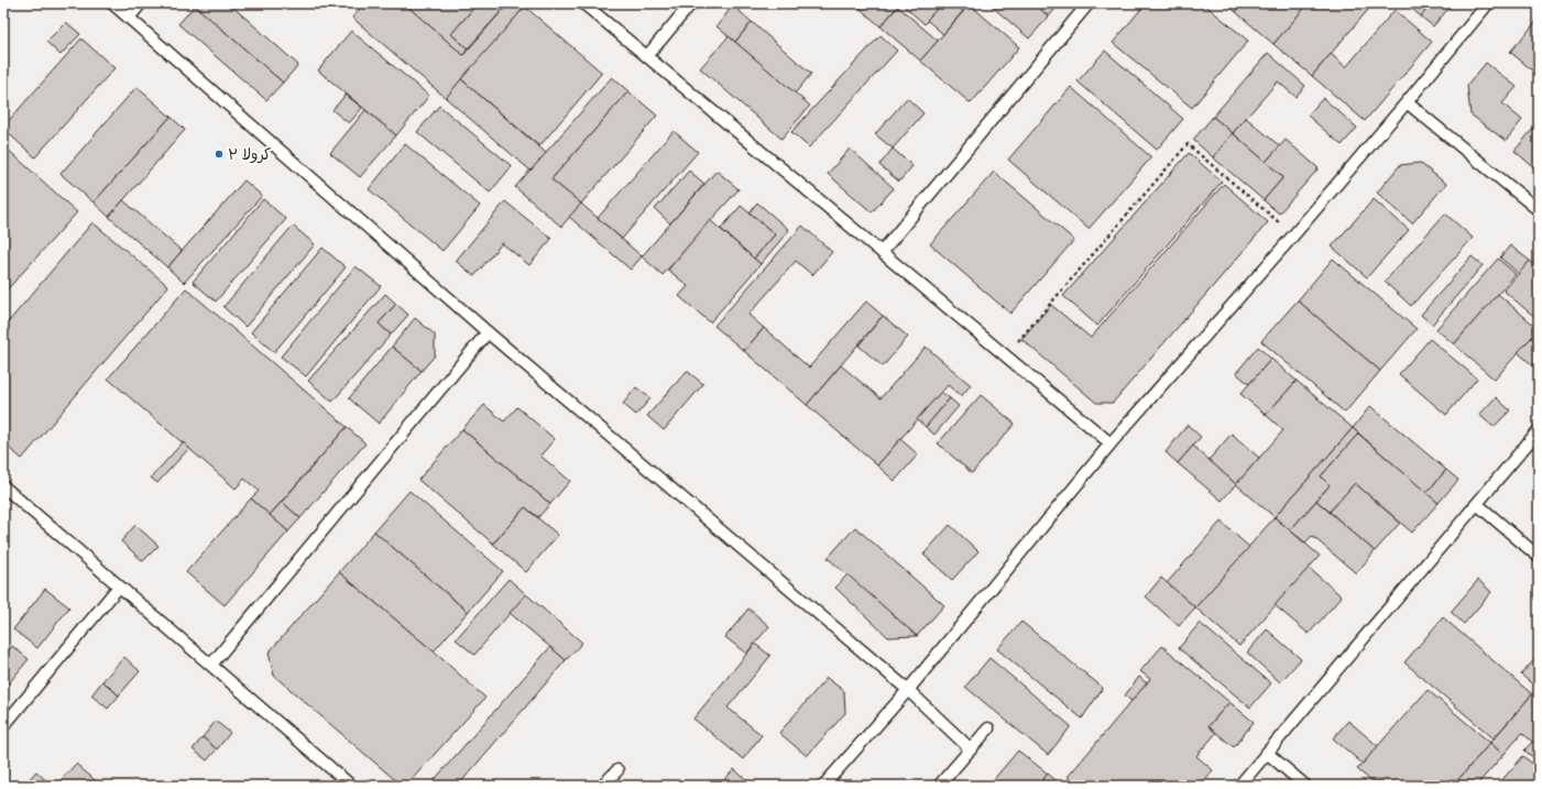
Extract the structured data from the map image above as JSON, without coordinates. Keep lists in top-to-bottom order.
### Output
{
  "places": ["كرولا ٣"]
}
